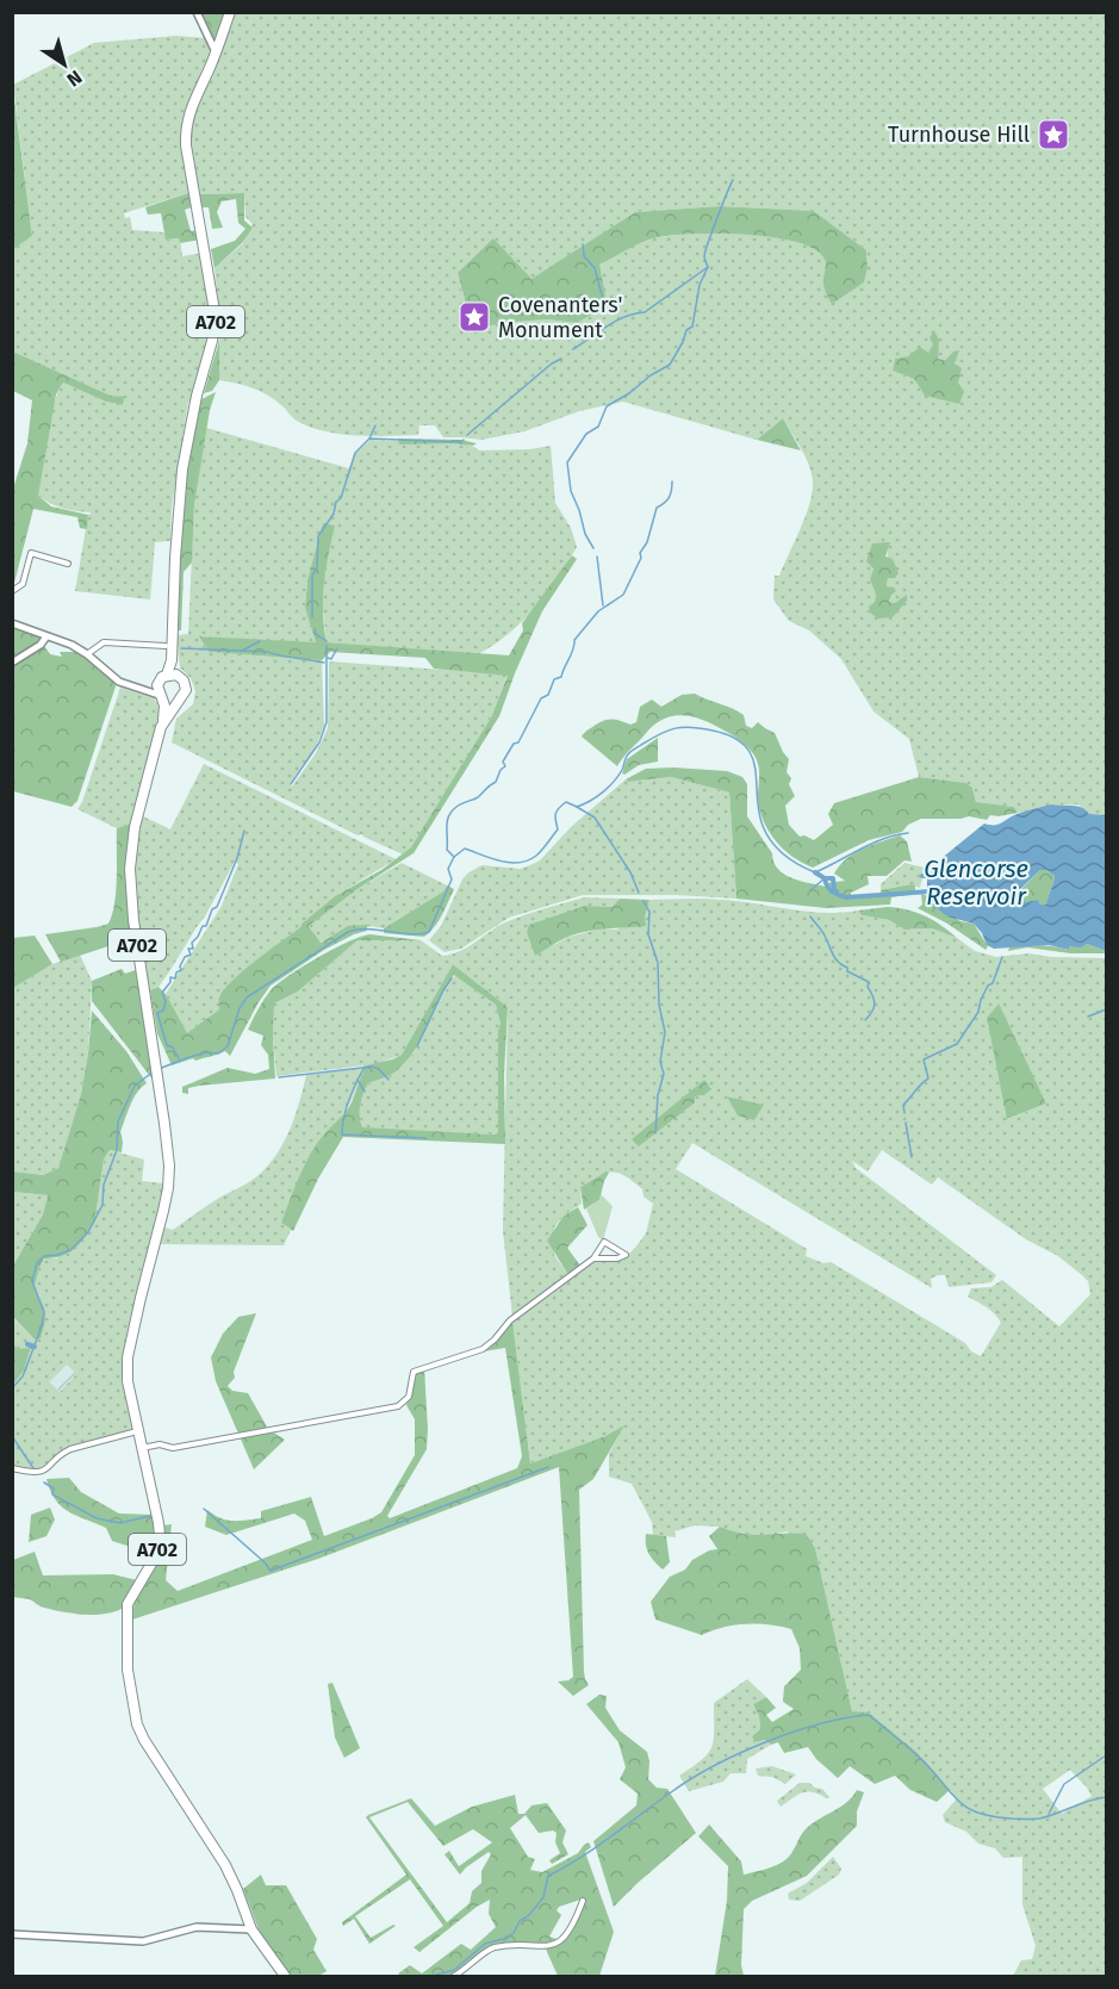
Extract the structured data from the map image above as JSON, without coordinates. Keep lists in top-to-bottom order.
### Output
{
  "streets": {
    "highway": ["A702"]
  },
  "water": ["Glencorse Reservoir"],
  "places": {
    "place": ["Turnhouse Hill", "Covenanters' Monument"]
  },
  "north": "bottom right"
}
